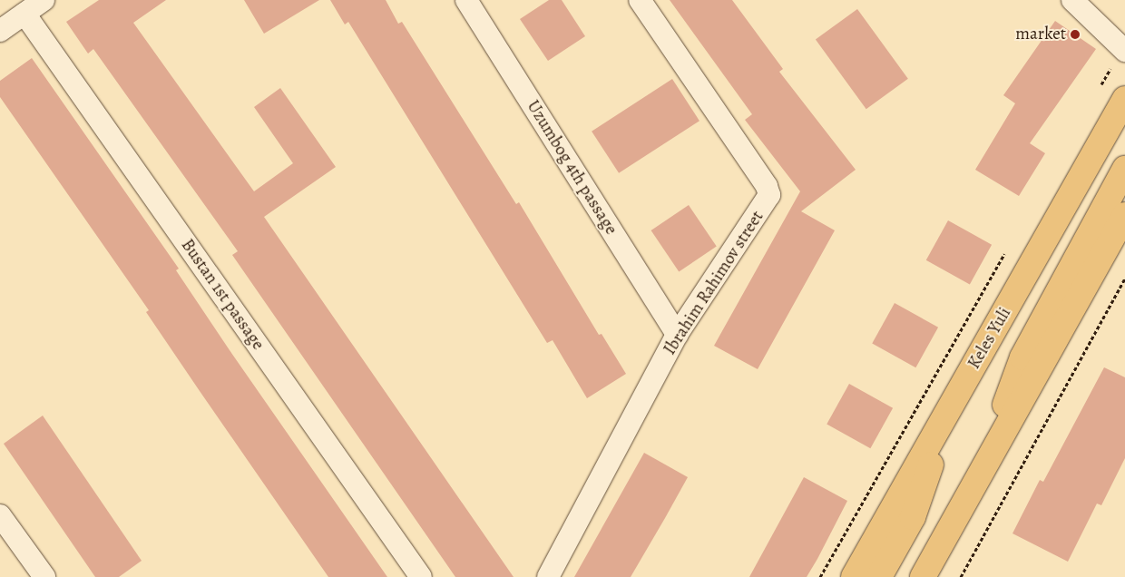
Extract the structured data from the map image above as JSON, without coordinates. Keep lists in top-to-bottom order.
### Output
{
  "streets": {
    "main road": ["Keles Yuli"],
    "street": ["Uzumbog 4th passage", "Ibrahim Rahimov street", "Bustan 1st passage"]
  },
  "crossings": [
    ["Uzumbog 4th passage", "Ibrahim Rahimov street"]
  ],
  "places": ["market"]
}
